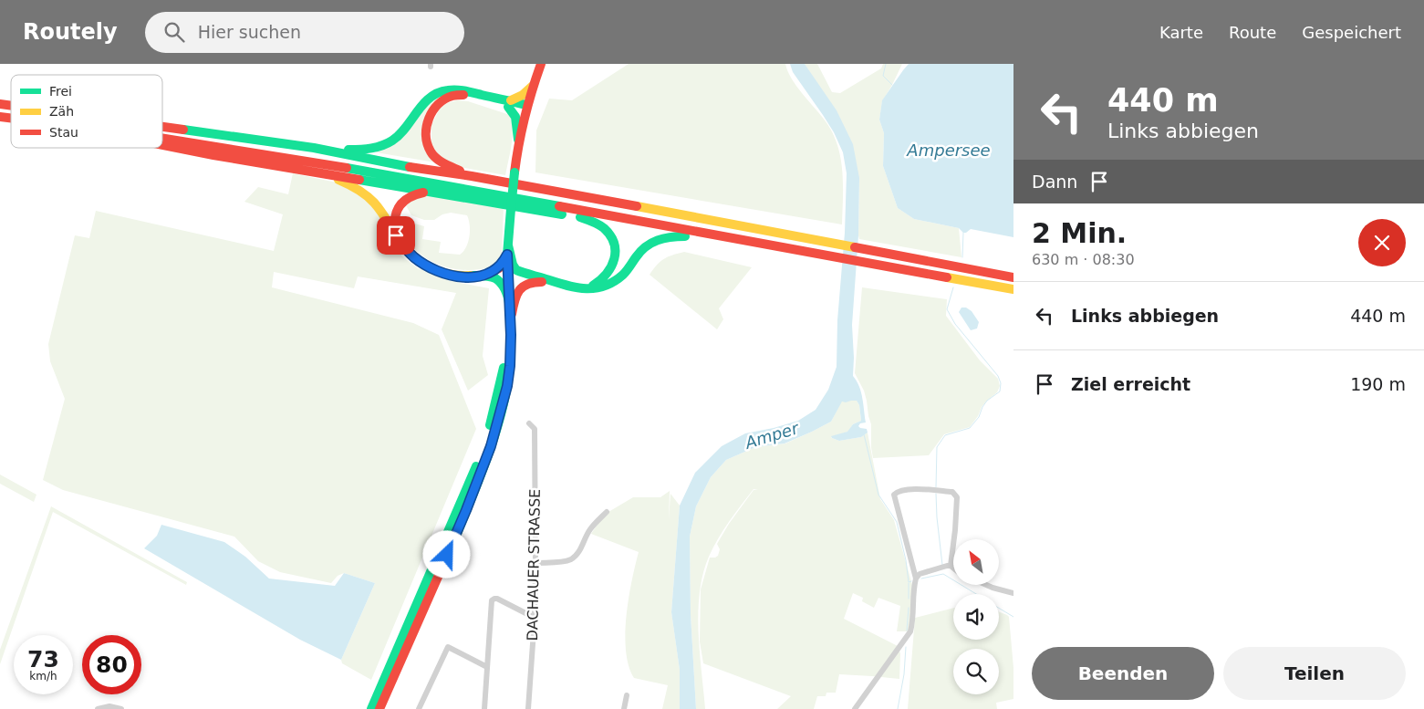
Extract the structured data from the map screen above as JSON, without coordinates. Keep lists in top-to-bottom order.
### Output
{
  "streets": {
    "street": ["DACHAUER STRASSE"]
  },
  "water": ["Ampersee", "Amper"],
  "legend": ["Frei", "Zäh", "Stau"],
  "north": "top left",
  "page": {
    "header": "Routely",
    "search": "Hier suchen",
    "nav": ["Karte", "Route", "Gespeichert"],
    "turn": ["440 m", "Links abbiegen"],
    "then": "Dann",
    "heading": ["2 Min.", "630 m · 08:30"],
    "list": [
      {
        "name": "Links abbiegen",
        "value": "440 m"
      },
      {
        "name": "Ziel erreicht",
        "value": "190 m"
      }
    ],
    "speed": "73 km/h",
    "limit": "80",
    "buttons": ["Beenden", "Teilen"]
  }
}
